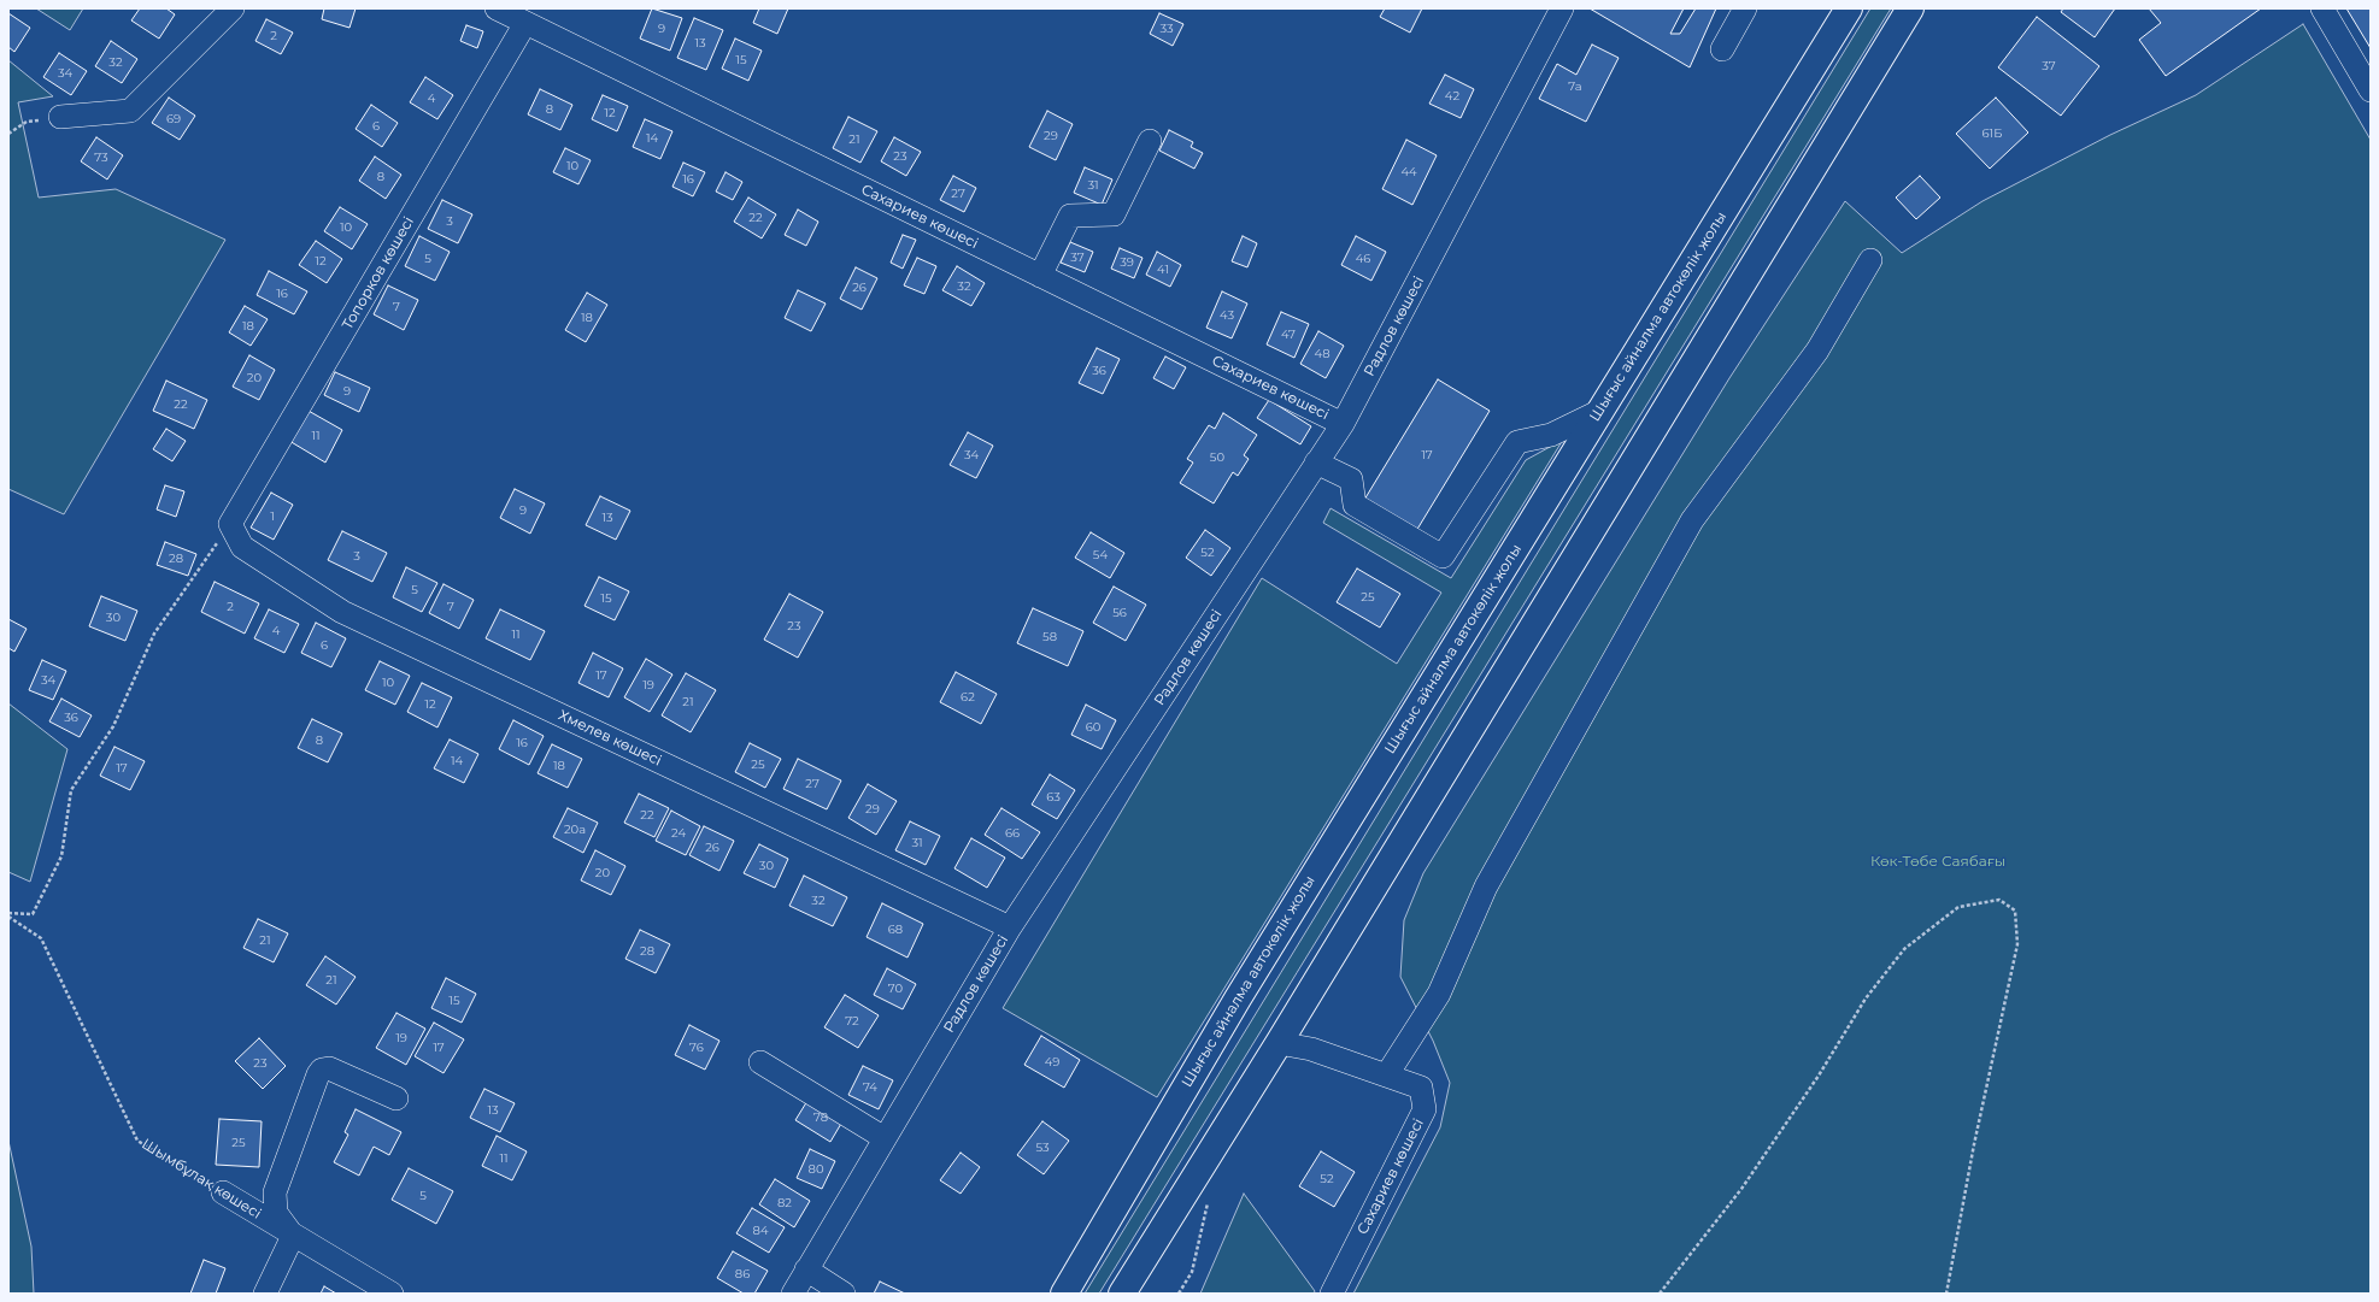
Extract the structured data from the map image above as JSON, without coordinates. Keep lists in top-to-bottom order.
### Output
{
  "streets": {
    "main road": ["Шығыс айналма автокөлік жолы"],
    "street": [
      "Сахариев көшесі",
      "Топорков көшесі",
      "Радлов көшесі",
      "Хмелев көшесі",
      "Шымбұлақ көшесі"
    ]
  },
  "crossings": [
    ["Сахариев көшесі", "Топорков көшесі"],
    ["Сахариев көшесі", "Радлов көшесі"],
    ["Топорков көшесі", "Хмелев көшесі"],
    ["Радлов көшесі", "Хмелев көшесі"]
  ],
  "parks": ["Көк-Төбе Саябағы"],
  "house_numbers": [
    "9",
    "33",
    "2",
    "13",
    "15",
    "32",
    "37",
    "34",
    "7а",
    "42",
    "4",
    "8",
    "12",
    "69",
    "6",
    "61Б",
    "29",
    "14",
    "21",
    "23",
    "73",
    "10",
    "44",
    "8",
    "16",
    "31",
    "27",
    "22",
    "3",
    "10",
    "37",
    "5",
    "46",
    "12",
    "39",
    "41",
    "32",
    "26",
    "16",
    "7",
    "43",
    "18",
    "18",
    "47",
    "48",
    "36",
    "20",
    "9",
    "22",
    "11",
    "34",
    "17",
    "50",
    "9",
    "1",
    "13",
    "52",
    "54",
    "3",
    "28",
    "5",
    "25",
    "15",
    "2",
    "7",
    "56",
    "30",
    "23",
    "4",
    "11",
    "58",
    "6",
    "17",
    "34",
    "10",
    "19",
    "62",
    "21",
    "12",
    "36",
    "60",
    "8",
    "16",
    "14",
    "25",
    "18",
    "17",
    "27",
    "63",
    "29",
    "22",
    "20а",
    "24",
    "66",
    "31",
    "26",
    "30",
    "20",
    "32",
    "68",
    "21",
    "28",
    "21",
    "70",
    "15",
    "72",
    "19",
    "17",
    "76",
    "49",
    "23",
    "74",
    "13",
    "78",
    "25",
    "53",
    "11",
    "80",
    "52",
    "5",
    "82",
    "84",
    "86"
  ]
}
